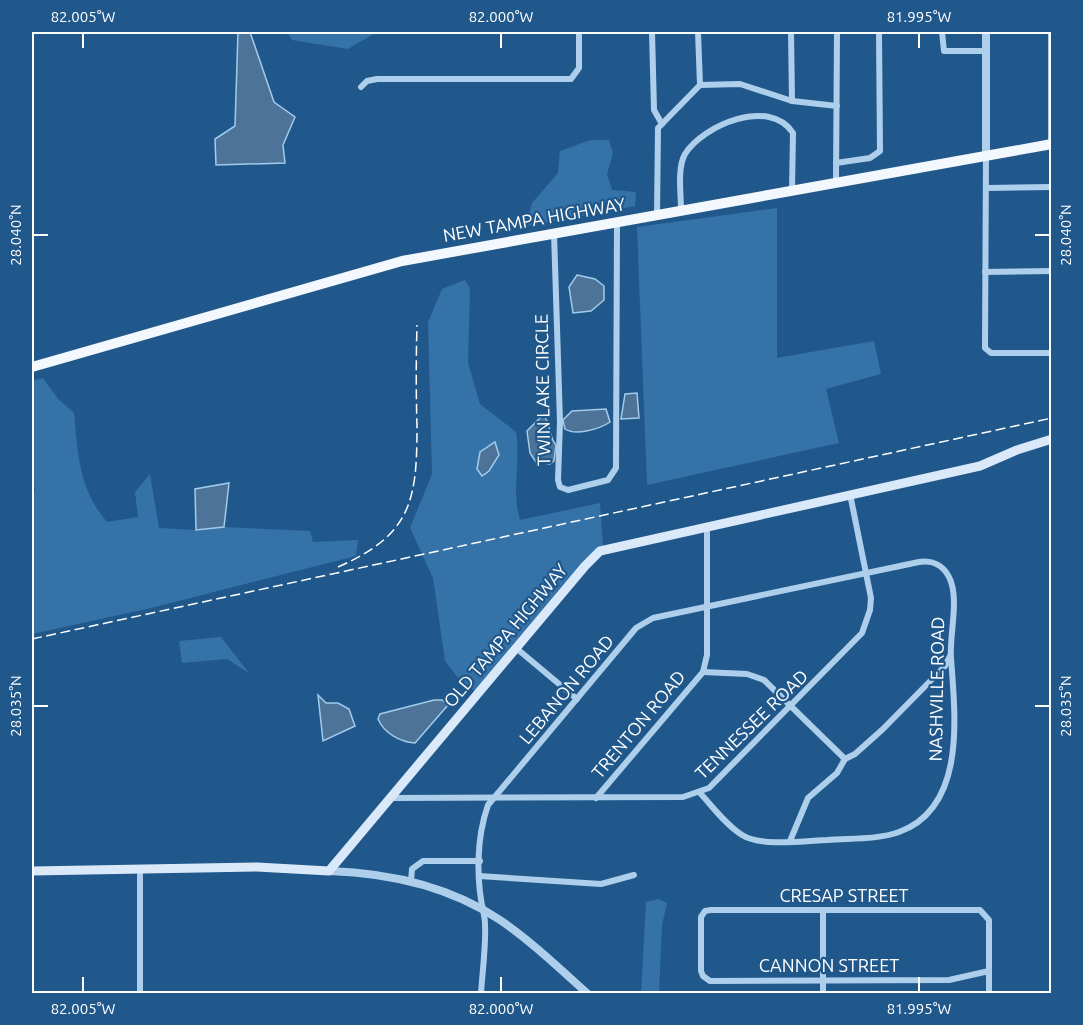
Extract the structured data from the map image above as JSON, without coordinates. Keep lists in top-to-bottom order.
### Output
{
  "streets": {
    "main road": ["NEW TAMPA HIGHWAY", "OLD TAMPA HIGHWAY"],
    "street": [
      "TWIN LAKE CIRCLE",
      "LEBANON ROAD",
      "NASHVILLE ROAD",
      "TRENTON ROAD",
      "TENNESSEE ROAD",
      "CRESAP STREET",
      "CANNON STREET"
    ]
  },
  "crossings": [
    ["NEW TAMPA HIGHWAY", "TWIN LAKE CIRCLE"],
    ["OLD TAMPA HIGHWAY", "TRENTON ROAD"],
    ["OLD TAMPA HIGHWAY", "TENNESSEE ROAD"],
    ["LEBANON ROAD", "NASHVILLE ROAD"],
    ["LEBANON ROAD", "TRENTON ROAD"],
    ["LEBANON ROAD", "TENNESSEE ROAD"],
    ["NASHVILLE ROAD", "TENNESSEE ROAD"],
    ["TRENTON ROAD", "TENNESSEE ROAD"],
    ["CRESAP STREET", "CANNON STREET"]
  ],
  "coordinates": [
    "82.005°W",
    "82.000°W",
    "81.995°W",
    "28.040°N",
    "28.035°N"
  ]
}
